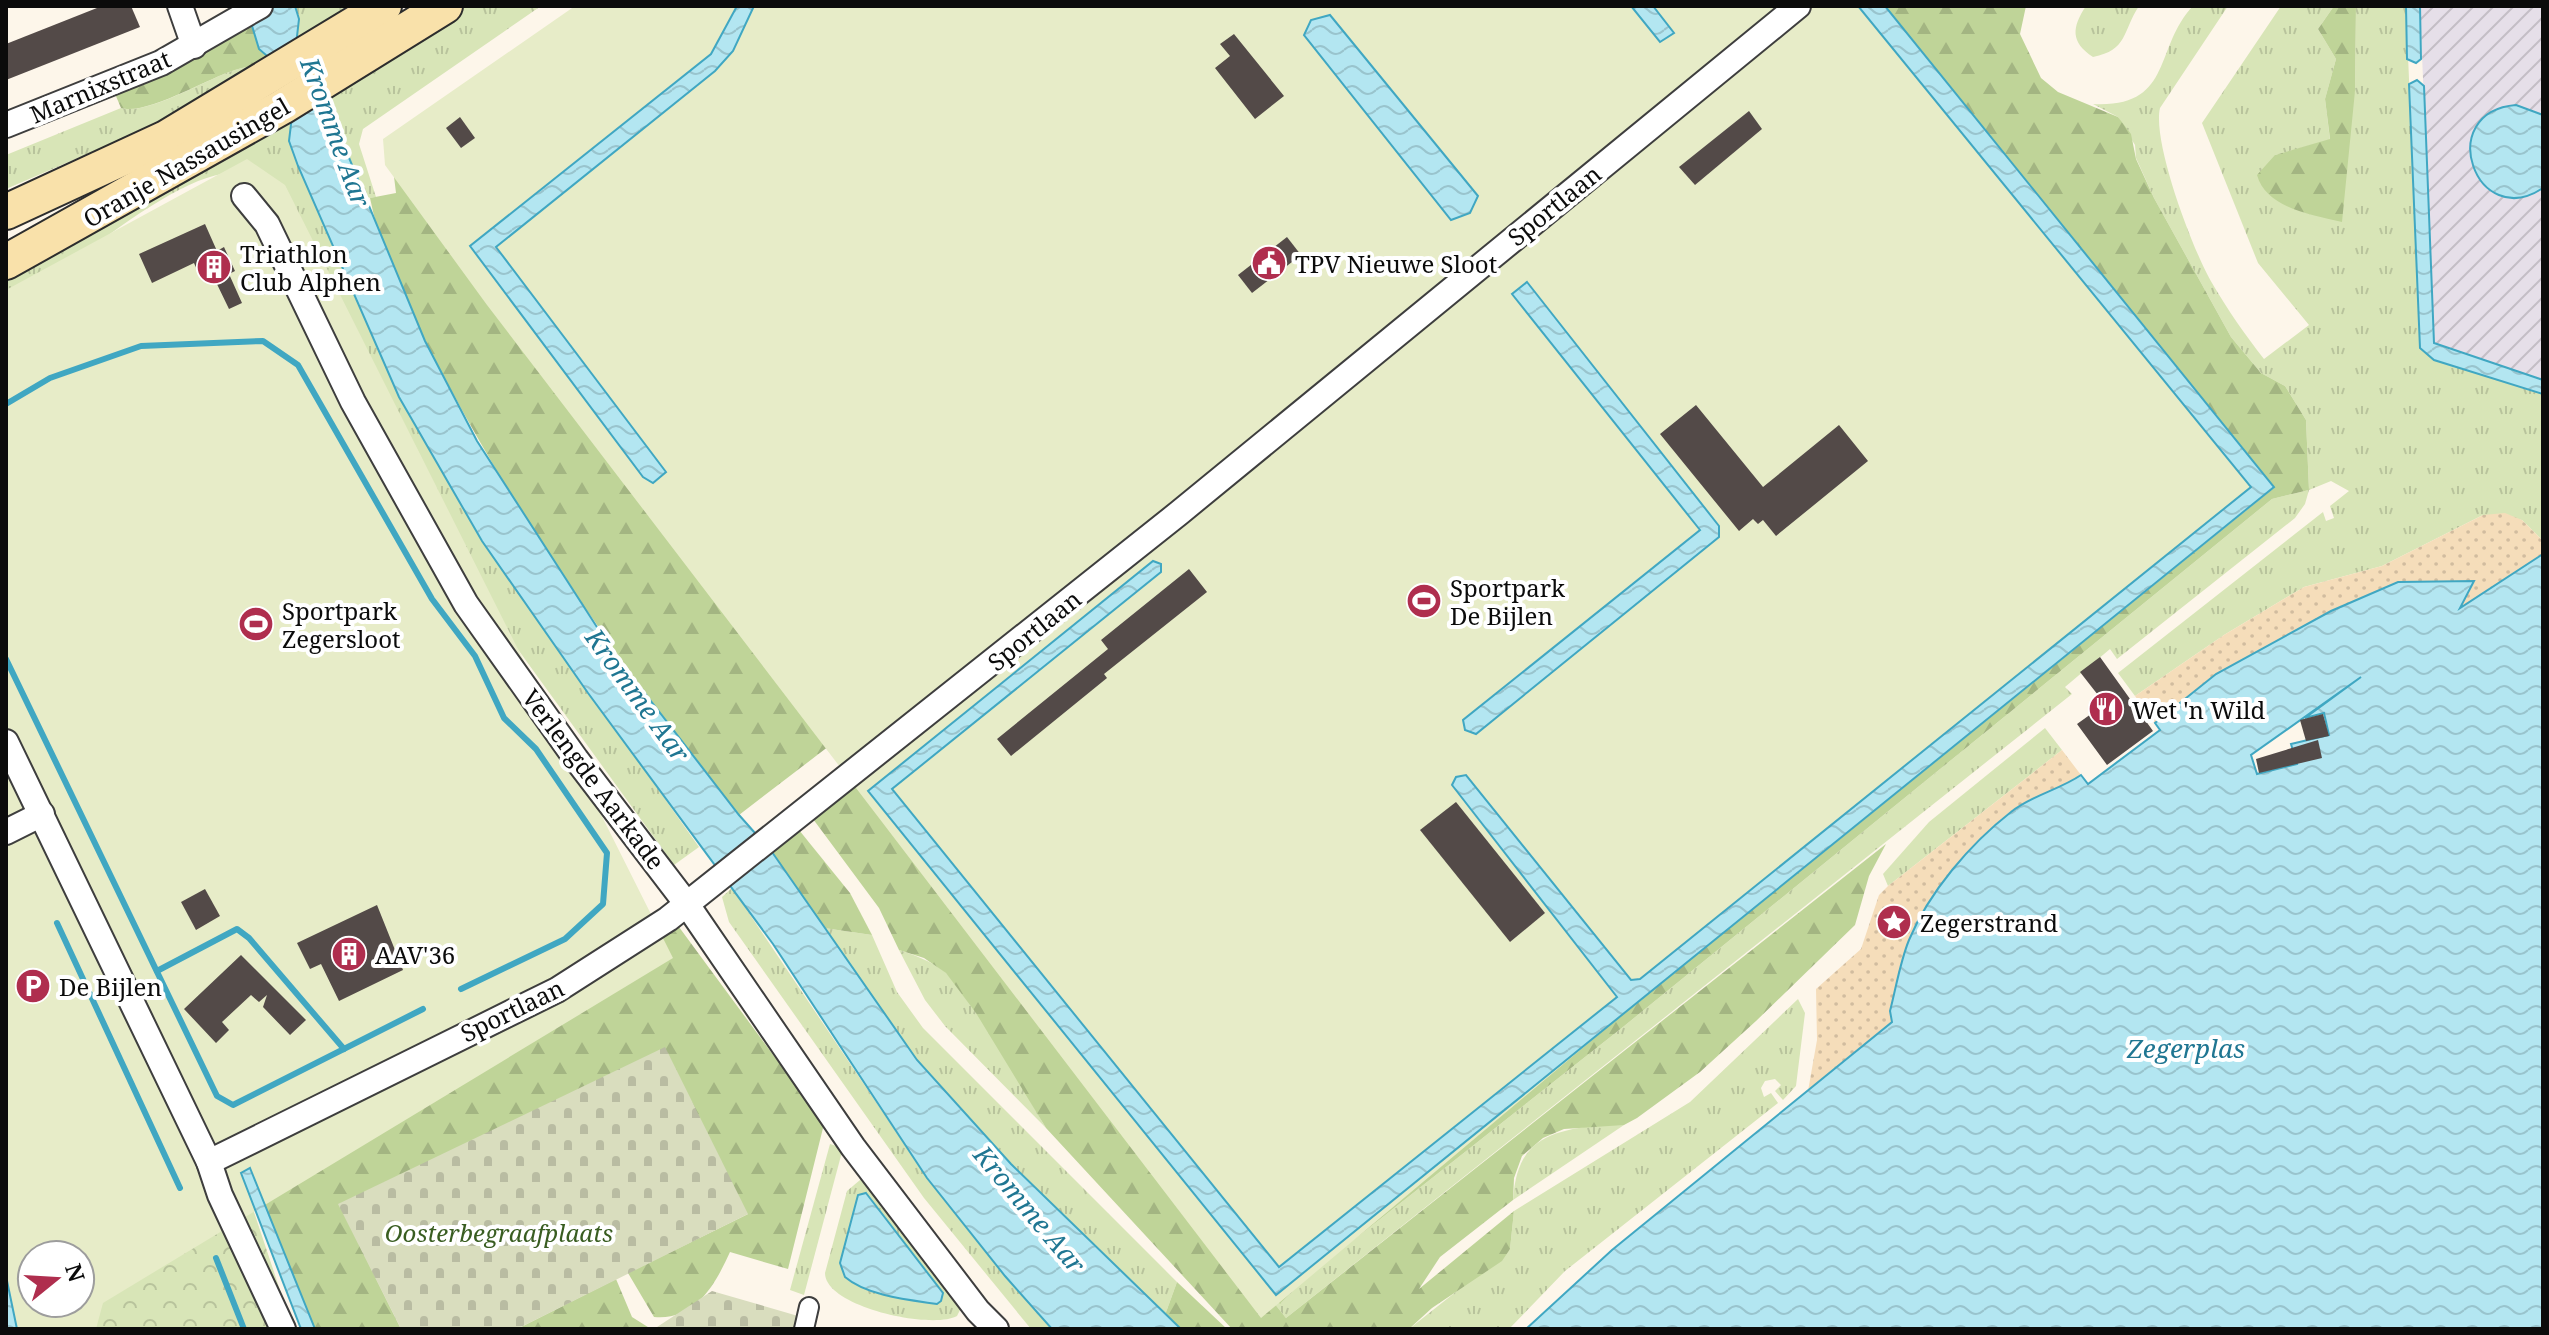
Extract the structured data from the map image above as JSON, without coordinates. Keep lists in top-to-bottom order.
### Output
{
  "streets": {
    "main road": ["Oranje Nassausingel"],
    "street": ["Marnixstraat", "Sportlaan", "Verlengde Aarkade"]
  },
  "crossings": [
    ["Sportlaan", "Verlengde Aarkade"]
  ],
  "water": ["Kromme Aar", "Zegerplas"],
  "parks": ["Oosterbegraafplaats"],
  "places": {
    "public building": ["TPV Nieuwe Sloot"],
    "building": ["Triathlon Club Alphen", "AAV'36"],
    "sports": ["Sportpark De Bijlen", "Sportpark Zegersloot"],
    "restaurant": ["Wet 'n Wild"],
    "place": ["Zegerstrand"],
    "parking": ["De Bijlen"]
  },
  "north": "right"
}
